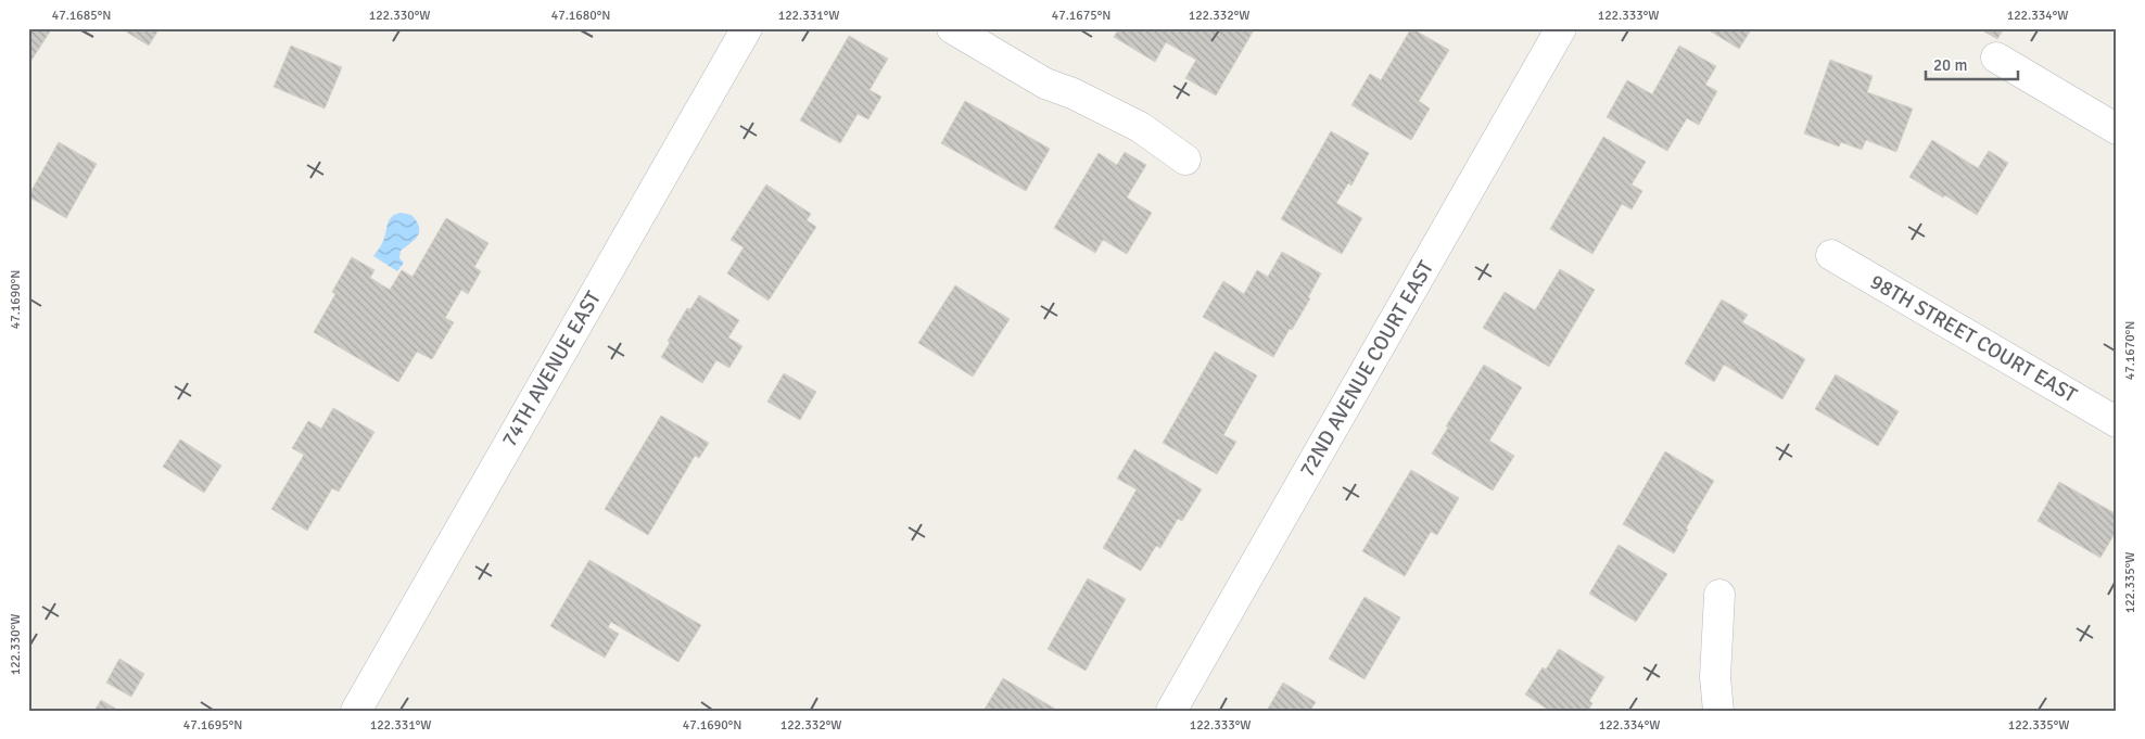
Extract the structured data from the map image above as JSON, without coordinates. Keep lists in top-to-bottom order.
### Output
{
  "streets": {
    "street": ["98TH STREET COURT EAST", "74TH AVENUE EAST", "72ND AVENUE COURT EAST"]
  },
  "scale_bar": "20 m",
  "coordinates": [
    "47.1685°N",
    "122.330°W",
    "47.1680°N",
    "122.331°W",
    "47.1675°N",
    "122.332°W",
    "122.333°W",
    "122.334°W",
    "47.1690°N",
    "47.1670°N",
    "122.335°W",
    "47.1695°N"
  ]
}
